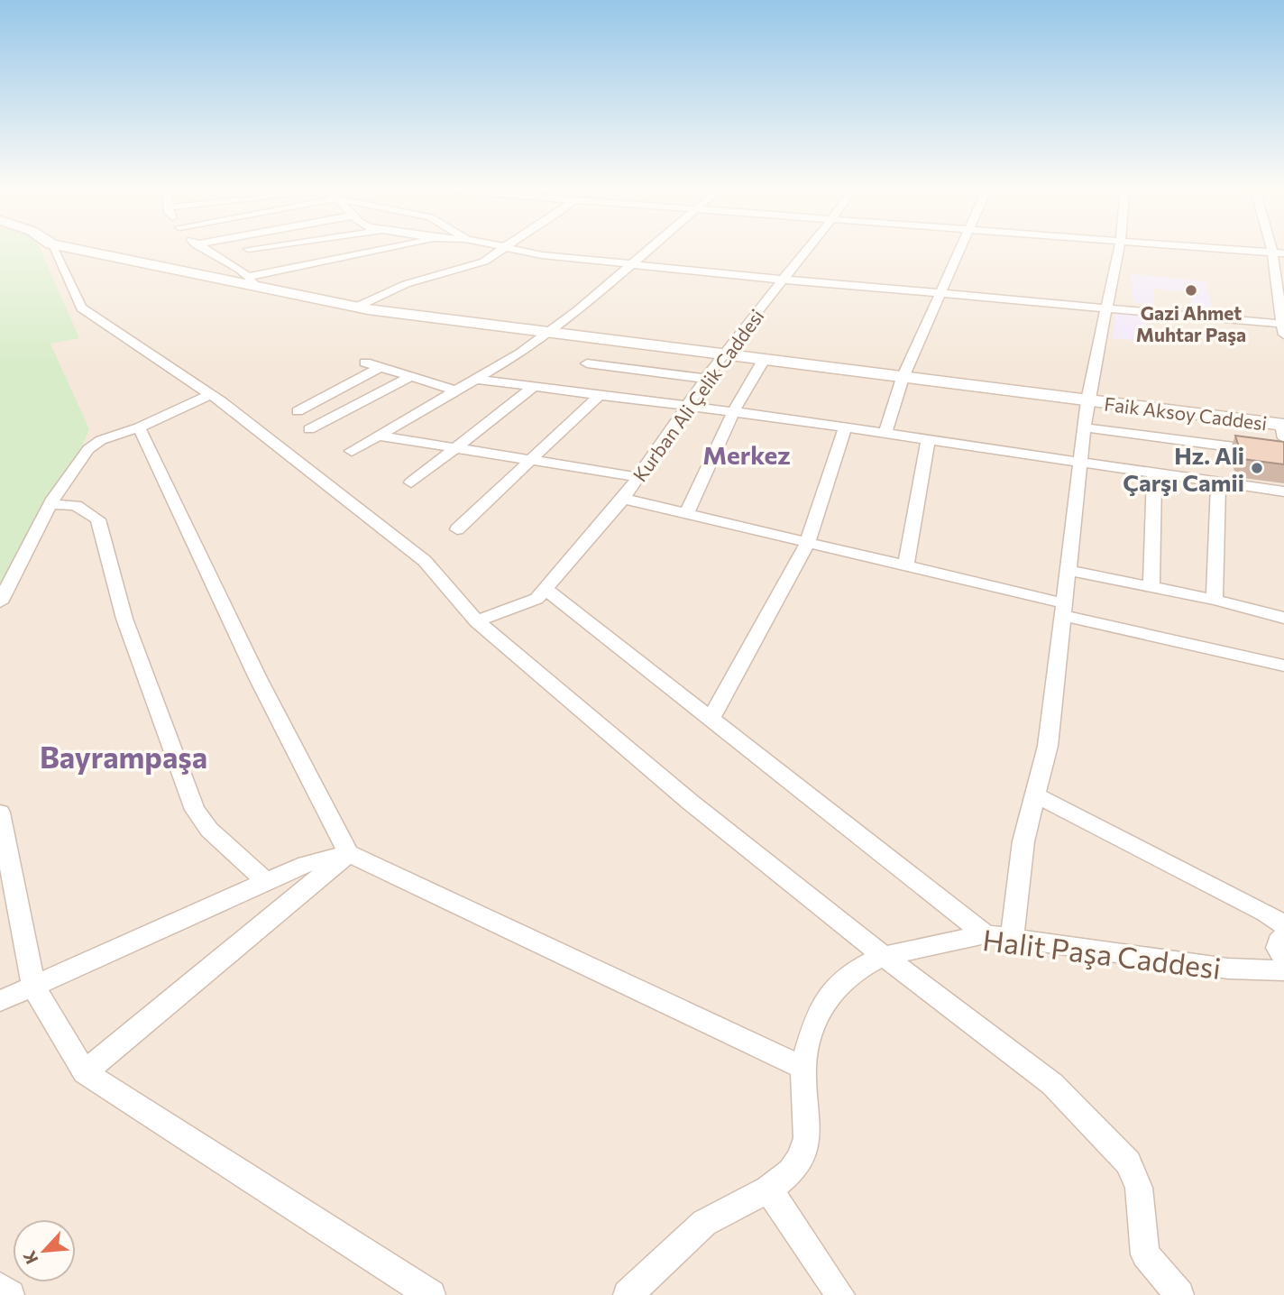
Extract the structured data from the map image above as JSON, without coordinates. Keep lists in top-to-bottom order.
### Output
{
  "streets": {
    "main road": ["Faik Aksoy Caddesi"],
    "street": ["Kurban Ali Çelik Caddesi", "Halit Paşa Caddesi"]
  },
  "crossings": [
    ["Kurban Ali Çelik Caddesi", "Faik Aksoy Caddesi"]
  ],
  "districts": ["Merkez", "Bayrampaşa"],
  "places": ["Gazi Ahmet Muhtar Paşa", "Hz. Ali Çarşı Camii"],
  "north": "bottom left"
}
